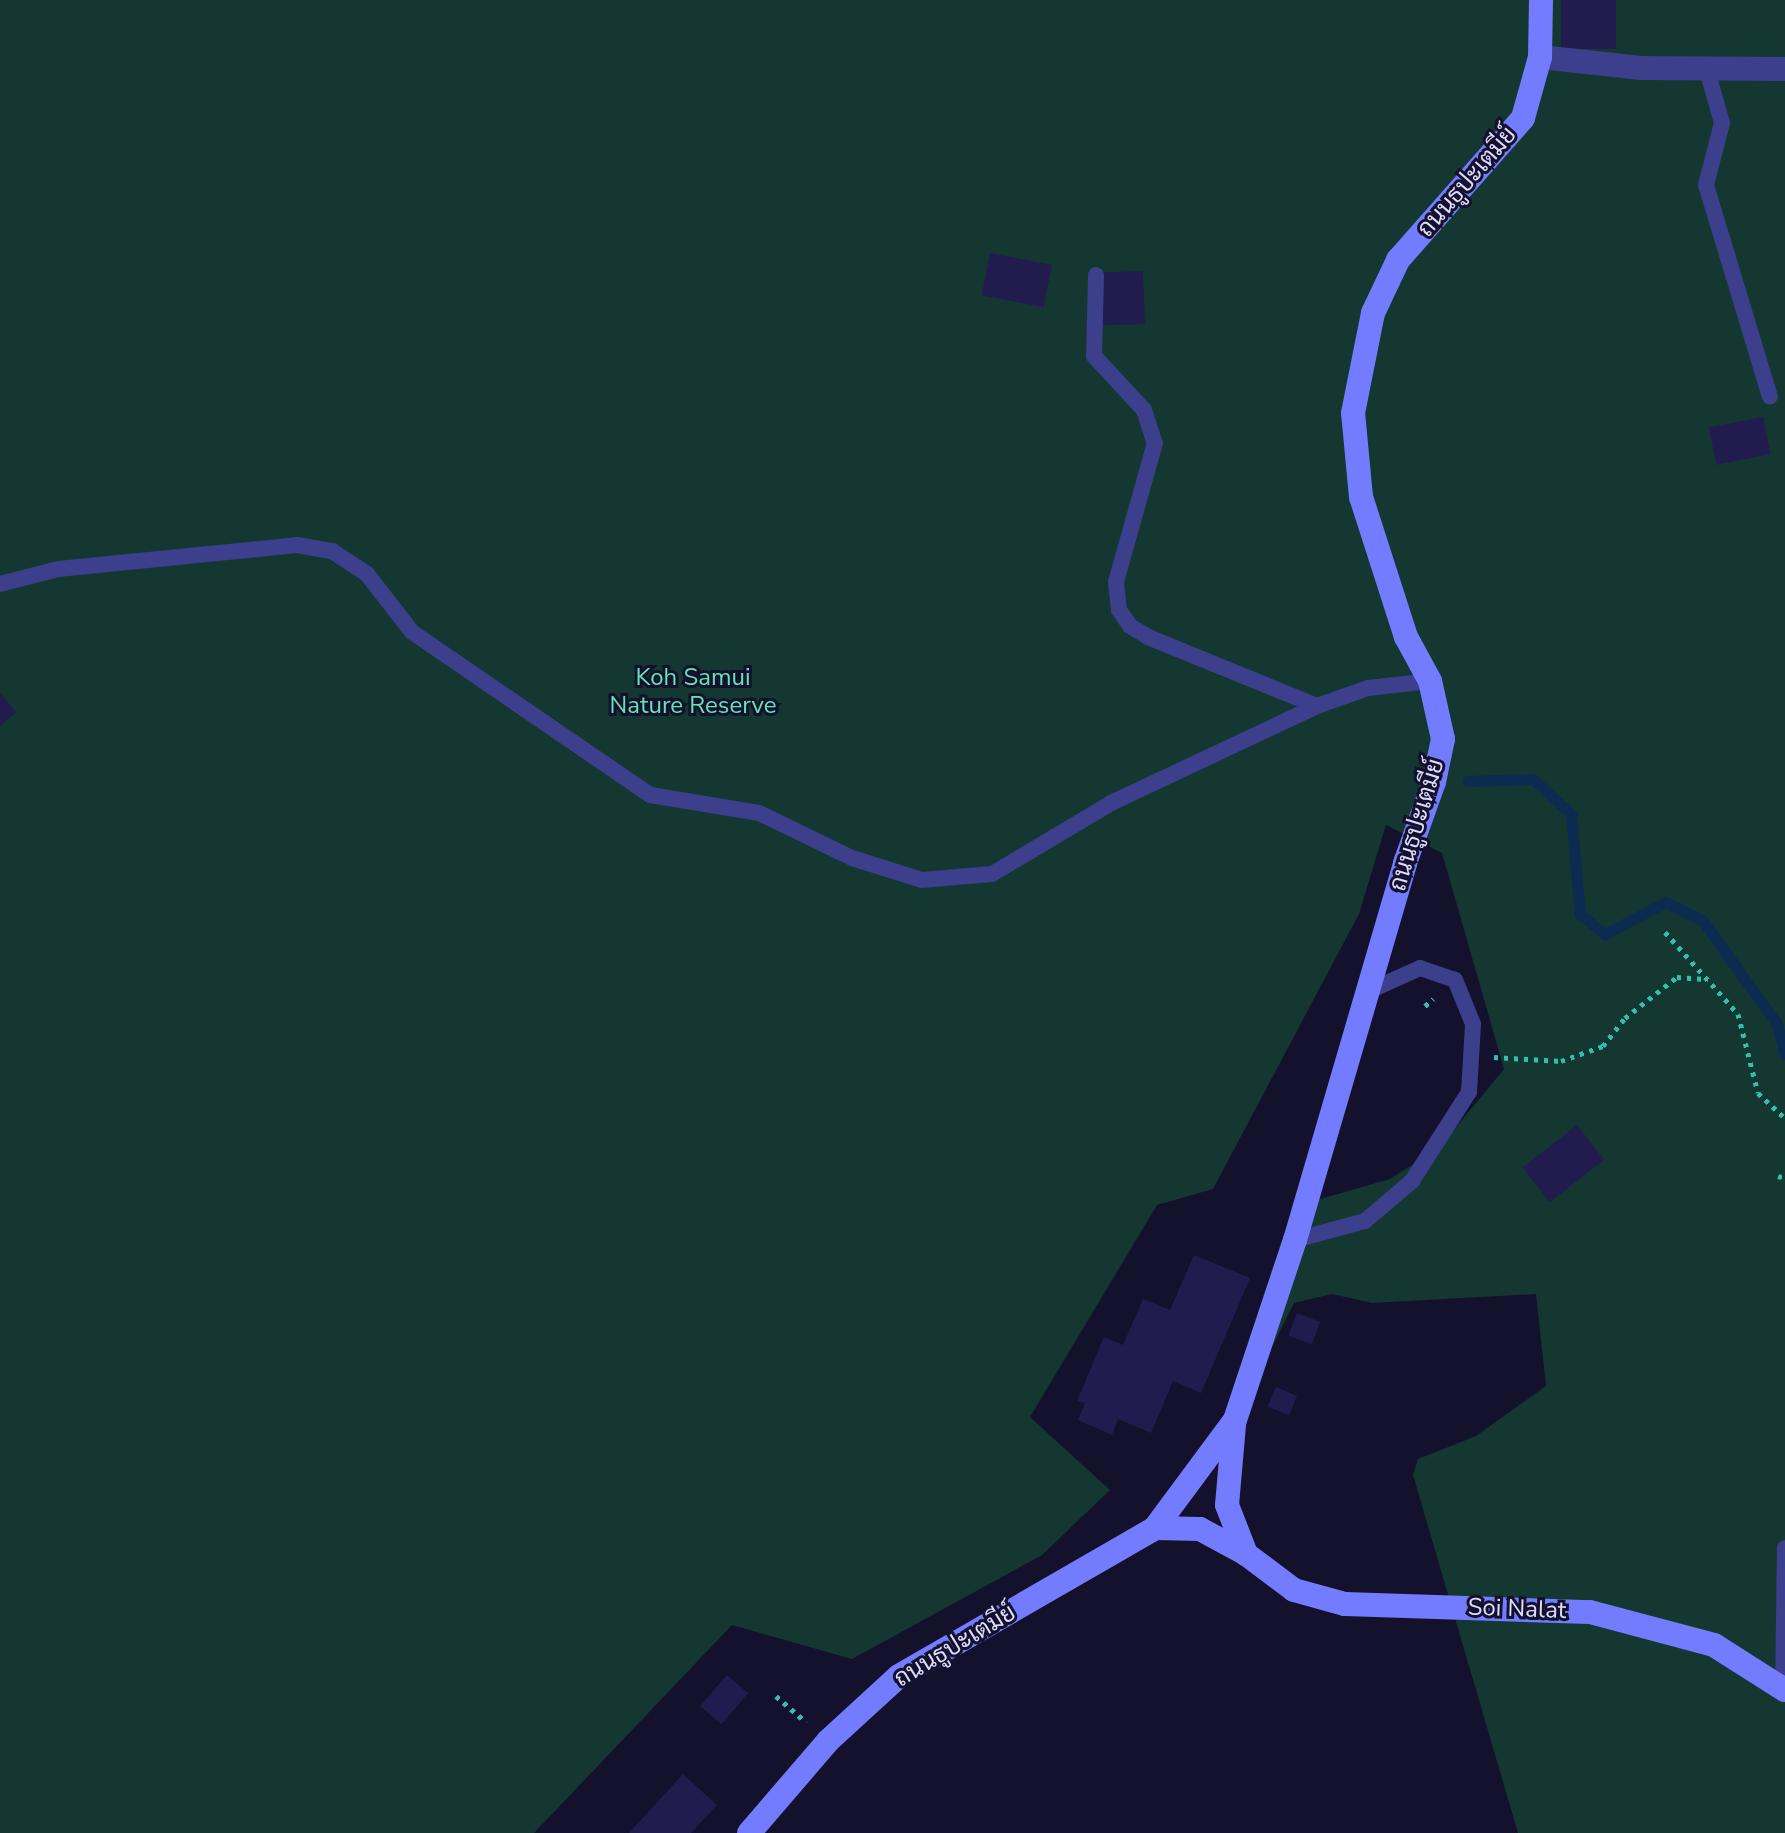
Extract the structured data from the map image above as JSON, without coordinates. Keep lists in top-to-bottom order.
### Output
{
  "streets": {
    "street": ["ถนนธูปะเตมีย์", "Soi Nalat"]
  },
  "parks": ["Koh Samui Nature Reserve"]
}
